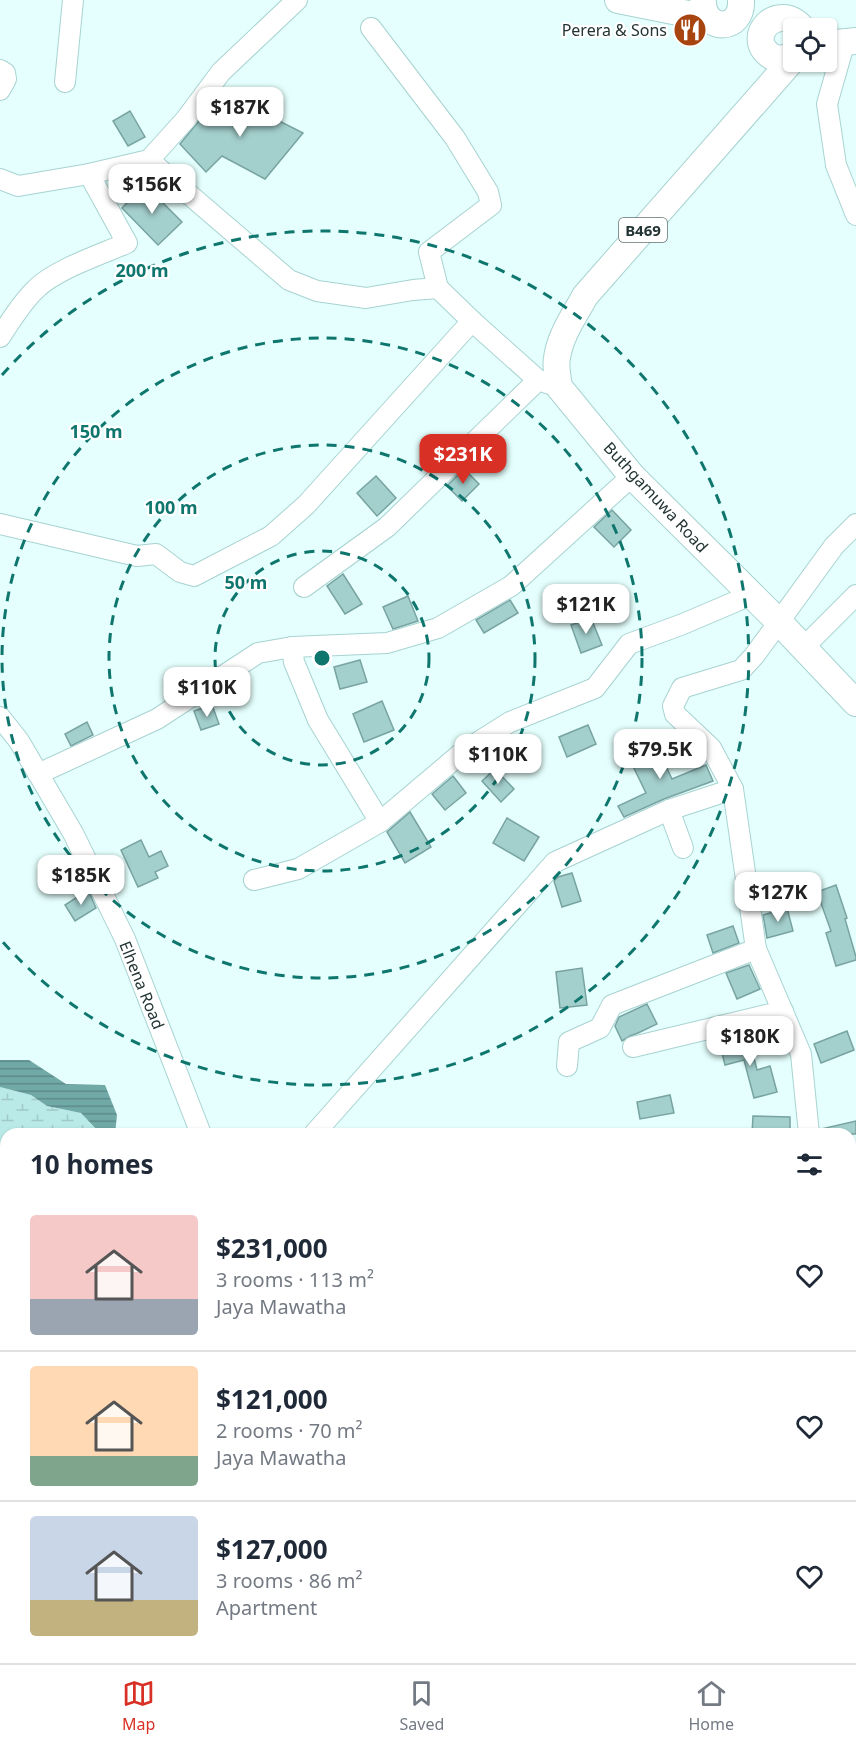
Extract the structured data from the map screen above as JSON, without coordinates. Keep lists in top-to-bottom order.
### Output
{
  "streets": {
    "main road": ["B469", "Buthgamuwa Road"],
    "street": ["Elhena Road"]
  },
  "crossings": [
    ["B469", "Buthgamuwa Road"]
  ],
  "places": {
    "restaurant": ["Perera & Sons"]
  },
  "page": {
    "price": [
      "$187K",
      "$156K",
      "$231K",
      "$121K",
      "$110K",
      "$79.5K",
      "$110K",
      "$185K",
      "$127K",
      "$180K"
    ],
    "heading": "10 homes",
    "list": [
      {
        "name": "$231,000",
        "note": "3 rooms · 113 m² · Jaya Mawatha"
      },
      {
        "name": "$121,000",
        "note": "2 rooms · 70 m² · Jaya Mawatha"
      },
      {
        "name": "$127,000",
        "note": "3 rooms · 86 m² · Apartment"
      }
    ],
    "tabs": ["Map", "Saved", "Home"]
  },
  "rings": [
    "200 m",
    "150 m",
    "100 m",
    "50 m"
  ]
}
